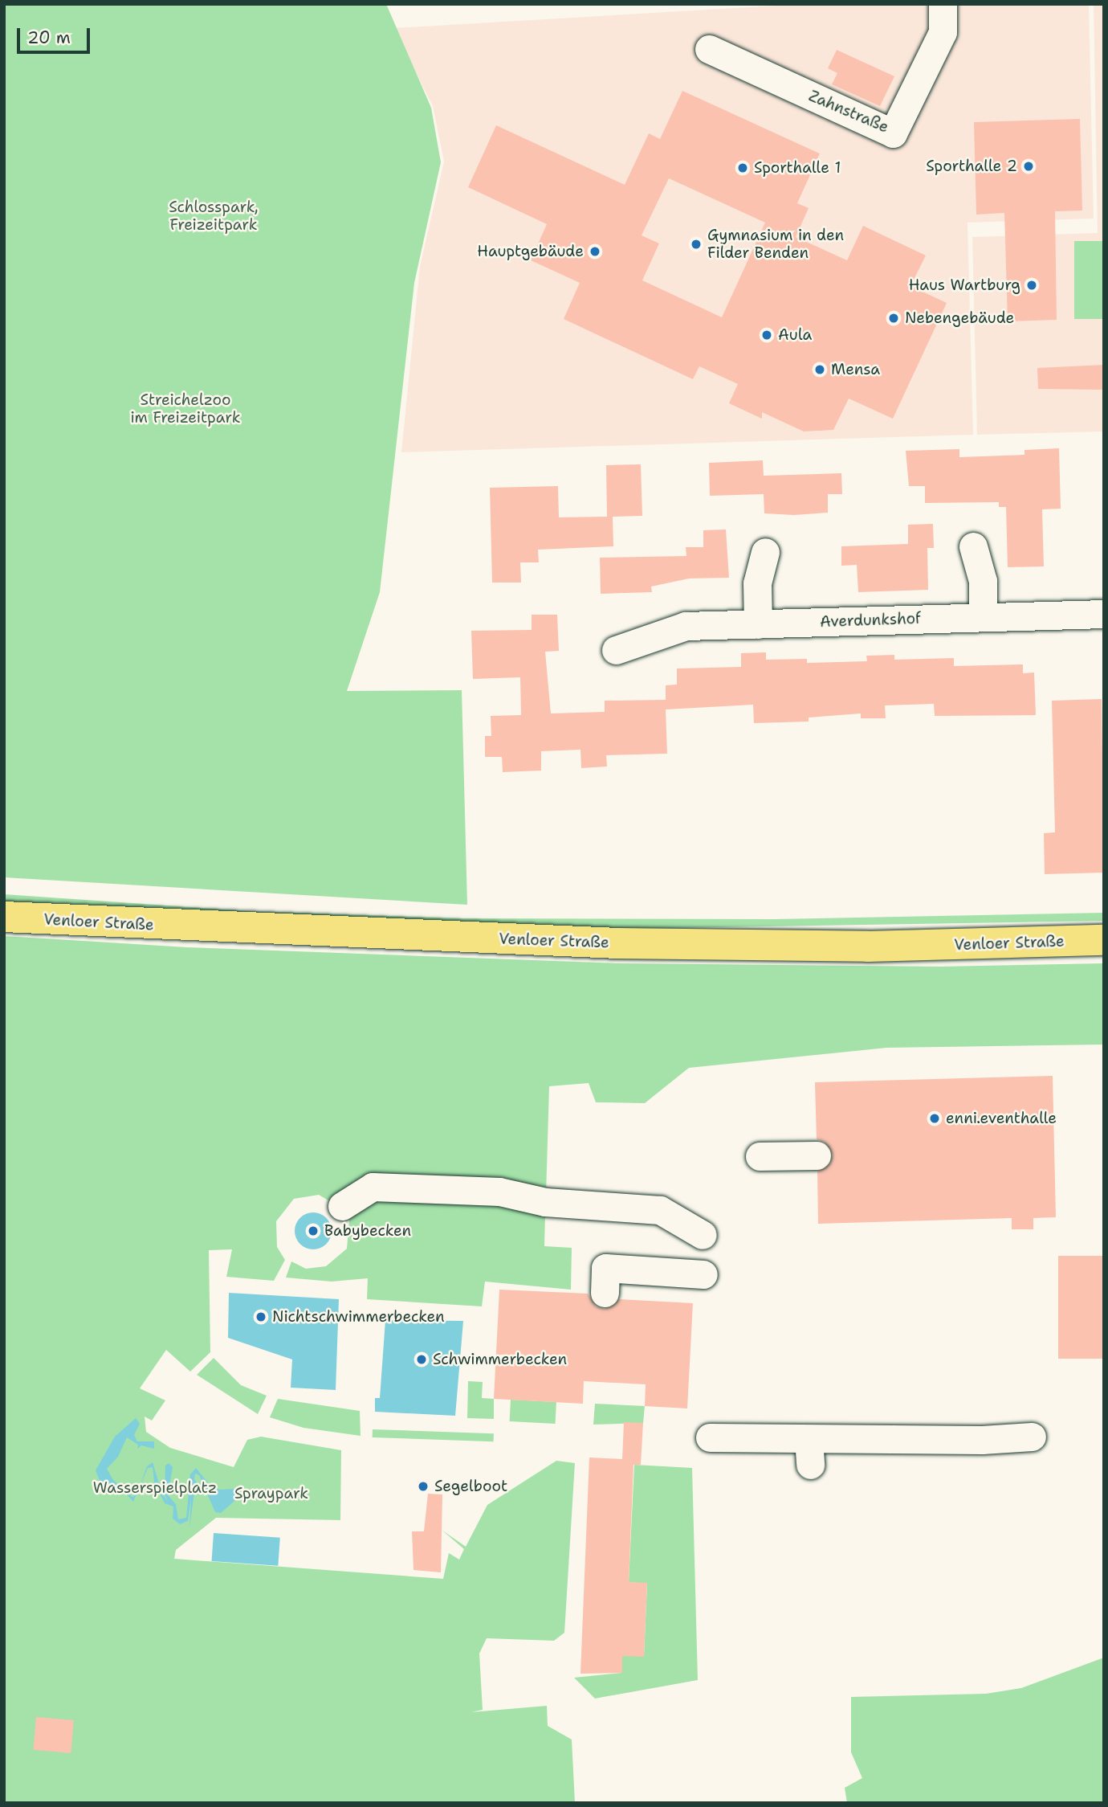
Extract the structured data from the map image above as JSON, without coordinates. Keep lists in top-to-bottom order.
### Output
{
  "streets": {
    "main road": ["Venloer Straße"],
    "street": ["Zahnstraße", "Averdunkshof"]
  },
  "parks": [
    "Schlosspark, Freizeitpark",
    "Streichelzoo im Freizeitpark",
    "Wasserspielplatz",
    "Spraypark"
  ],
  "places": [
    "Sporthalle 2",
    "Sporthalle 1",
    "Gymnasium in den Filder Benden",
    "Hauptgebäude",
    "Haus Wartburg",
    "Nebengebäude",
    "Aula",
    "Mensa",
    "enni.eventhalle",
    "Babybecken",
    "Nichtschwimmerbecken",
    "Schwimmerbecken",
    "Segelboot"
  ],
  "scale_bar": "20 m"
}
